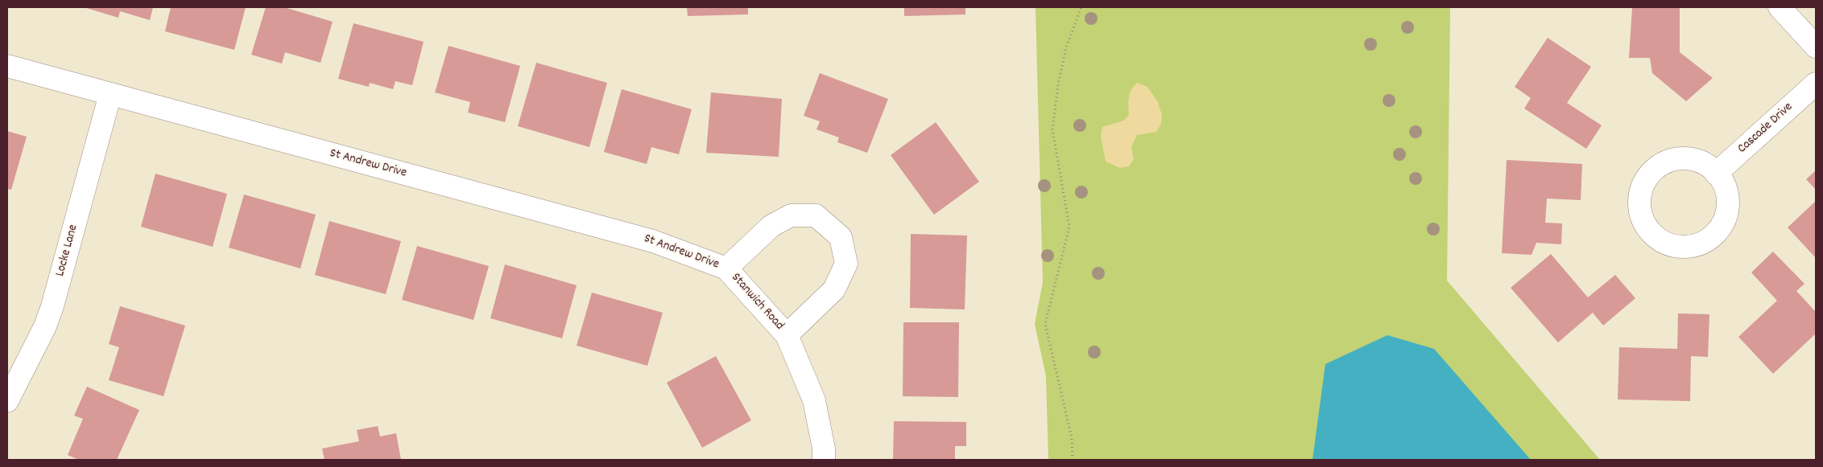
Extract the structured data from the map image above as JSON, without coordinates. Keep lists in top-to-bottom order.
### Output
{
  "streets": {
    "street": [
      "Cascade Drive",
      "St Andrew Drive",
      "Locke Lane",
      "Stanwich Road"
    ]
  },
  "crossings": [
    ["St Andrew Drive", "Locke Lane"],
    ["St Andrew Drive", "Stanwich Road"]
  ]
}
